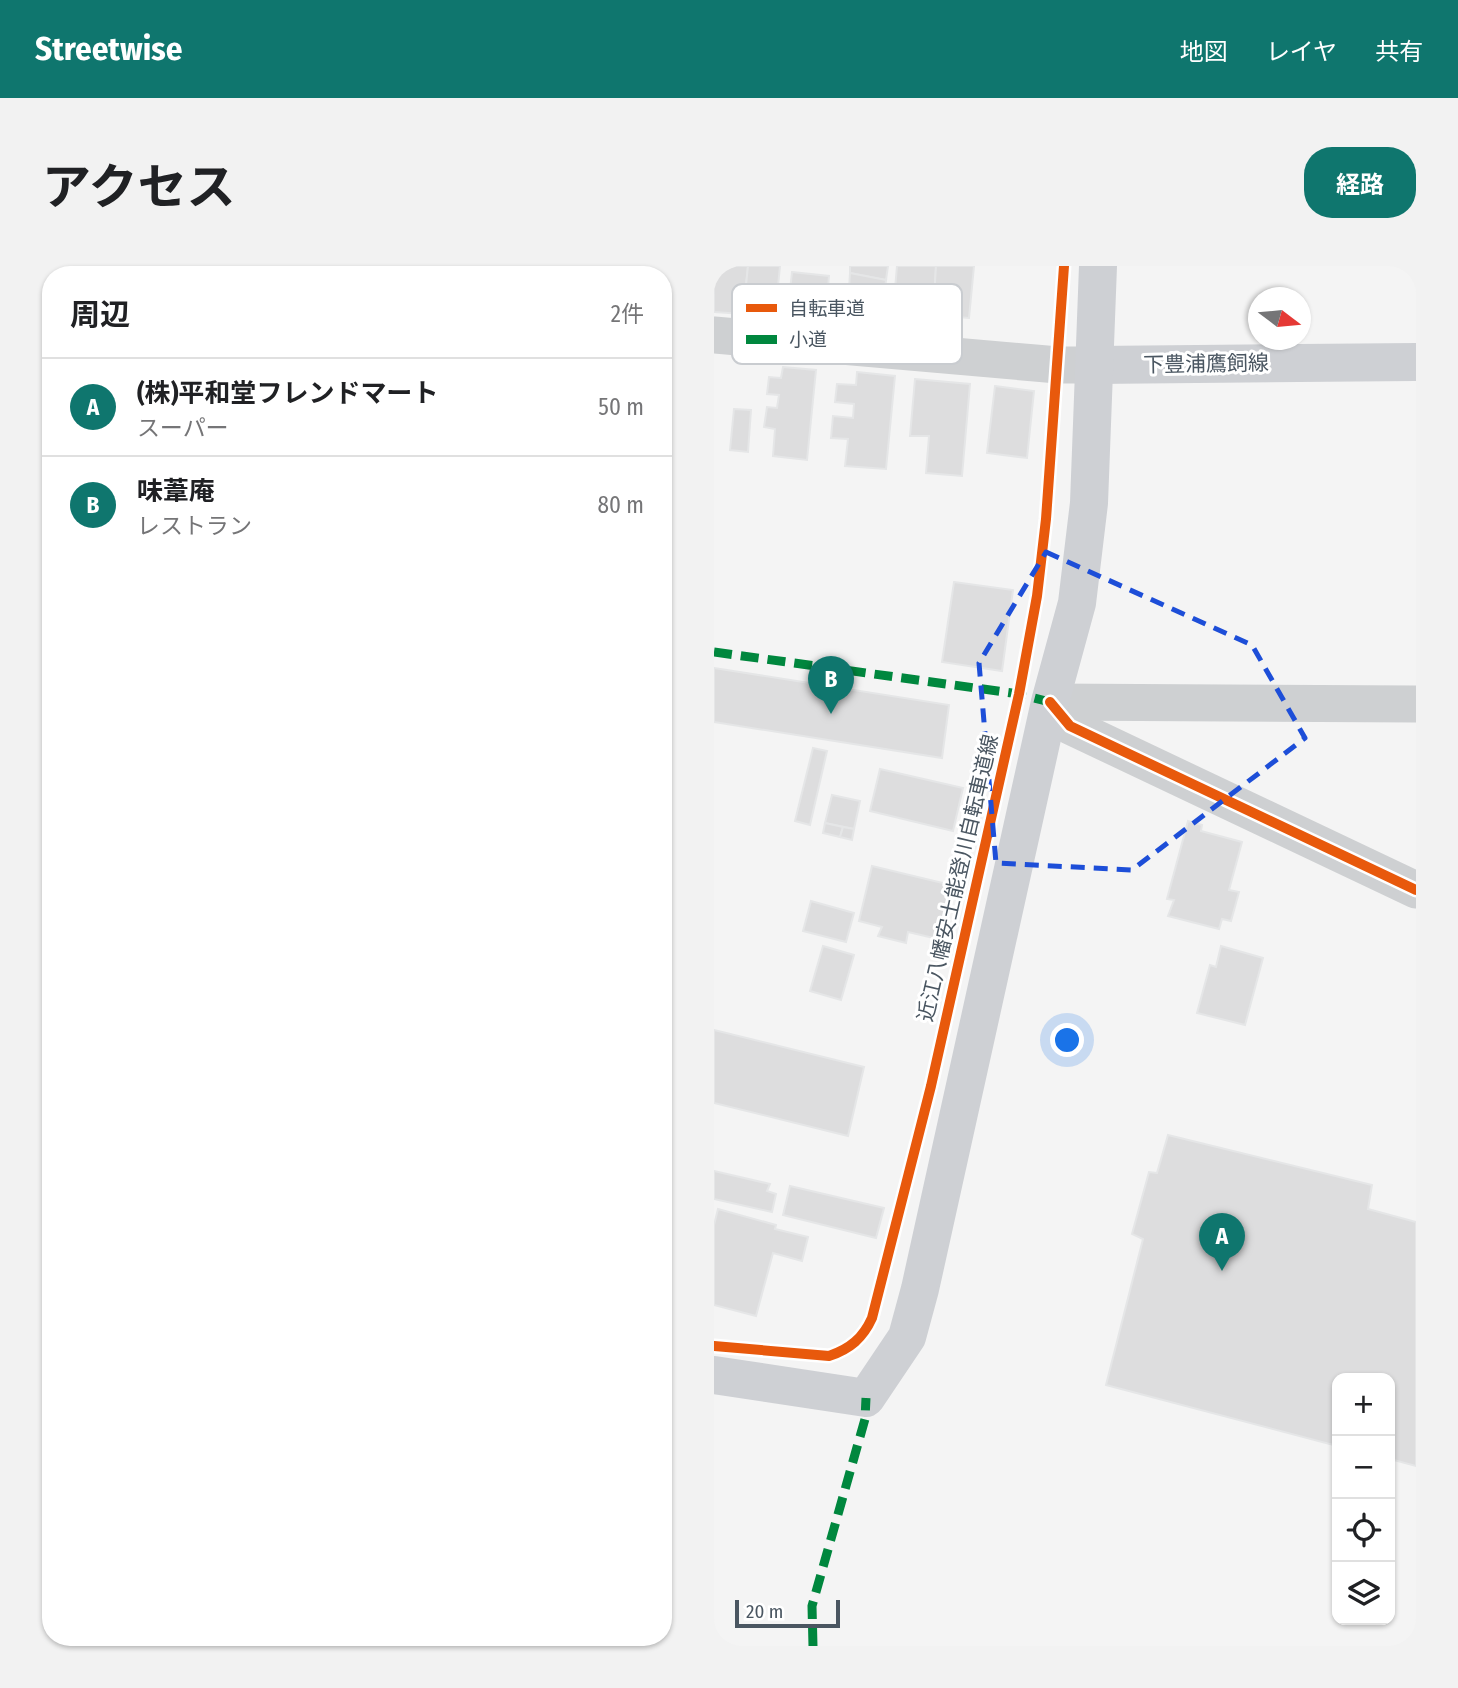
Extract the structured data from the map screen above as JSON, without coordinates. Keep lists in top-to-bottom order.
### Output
{
  "streets": {
    "main road": ["下豊浦鷹飼線"],
    "cycle path": ["近江八幡安土能登川自転車道線"]
  },
  "legend": ["自転車道", "小道"],
  "scale_bar": "20 m",
  "north": "right",
  "page": {
    "header": "Streetwise",
    "nav": ["地図", "レイヤ", "共有"],
    "title": "アクセス",
    "buttons": "経路",
    "heading": ["周辺", "2件"],
    "list": [
      {
        "mark": "A",
        "name": "(株)平和堂フレンドマート",
        "note": "スーパー",
        "value": "50 m"
      },
      {
        "mark": "B",
        "name": "味葦庵",
        "note": "レストラン",
        "value": "80 m"
      }
    ],
    "pins": ["B", "A"],
    "map_buttons": ["+", "−"],
    "scale": "20 m"
  }
}
